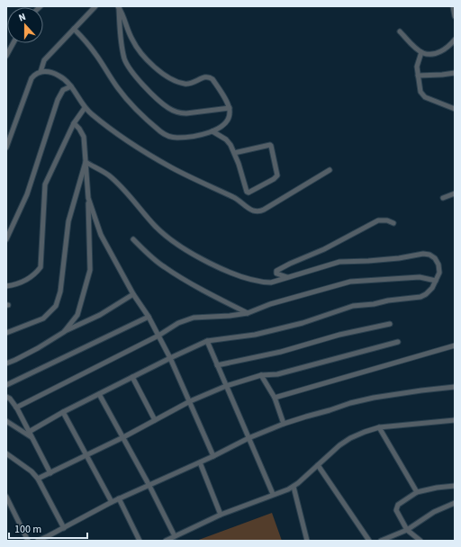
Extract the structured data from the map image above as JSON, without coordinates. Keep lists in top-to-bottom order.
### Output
{
  "scale_bar": "100 m",
  "north": "top"
}
